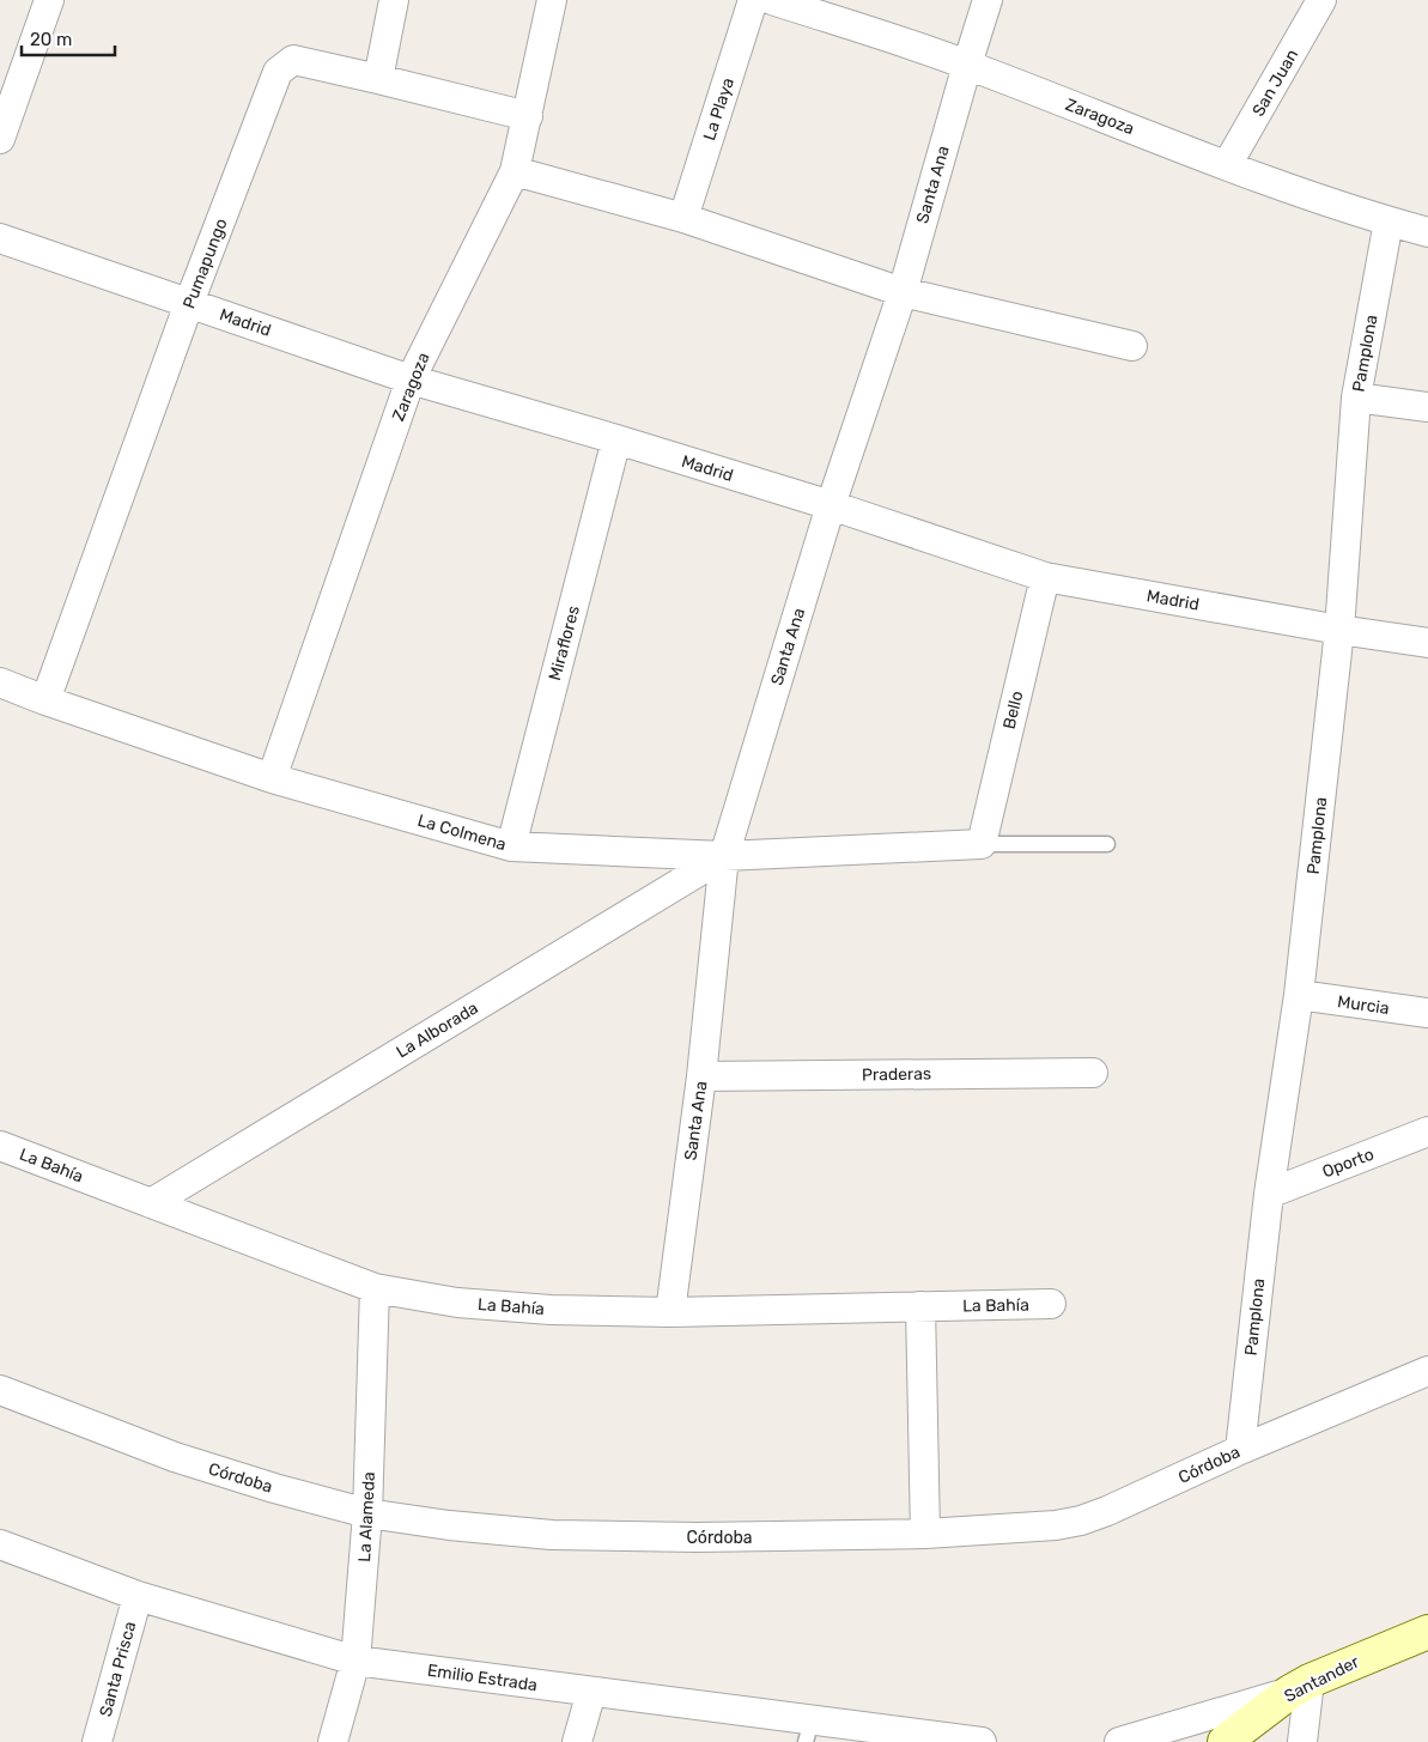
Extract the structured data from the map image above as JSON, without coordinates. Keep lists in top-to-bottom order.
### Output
{
  "streets": {
    "street": [
      "San Juan",
      "La Playa",
      "Zaragoza",
      "Santa Ana",
      "Pumapungo",
      "Madrid",
      "Pamplona",
      "Miraflores",
      "Bello",
      "La Colmena",
      "Murcia",
      "La Alborada",
      "Praderas",
      "Oporto",
      "La Bahía",
      "Córdoba",
      "La Alameda",
      "Santa Prisca",
      "Emilio Estrada",
      "Santander"
    ]
  },
  "crossings": [
    ["San Juan", "Zaragoza"],
    ["Zaragoza", "Santa Ana"],
    ["Zaragoza", "Pumapungo"],
    ["Zaragoza", "Madrid"],
    ["Zaragoza", "Pamplona"],
    ["Zaragoza", "La Colmena"],
    ["Santa Ana", "Madrid"],
    ["Santa Ana", "La Colmena"],
    ["Santa Ana", "La Alborada"],
    ["Santa Ana", "Praderas"],
    ["Santa Ana", "La Bahía"],
    ["Pumapungo", "Madrid"],
    ["Pumapungo", "La Colmena"],
    ["Madrid", "Pamplona"],
    ["Madrid", "Miraflores"],
    ["Madrid", "Bello"],
    ["Pamplona", "Murcia"],
    ["Pamplona", "Oporto"],
    ["Pamplona", "Córdoba"],
    ["Miraflores", "La Colmena"],
    ["Bello", "La Colmena"],
    ["La Colmena", "La Alborada"],
    ["La Alborada", "La Bahía"],
    ["La Bahía", "La Alameda"],
    ["Córdoba", "La Alameda"],
    ["La Alameda", "Emilio Estrada"],
    ["Santa Prisca", "Emilio Estrada"]
  ],
  "scale_bar": "20 m"
}
